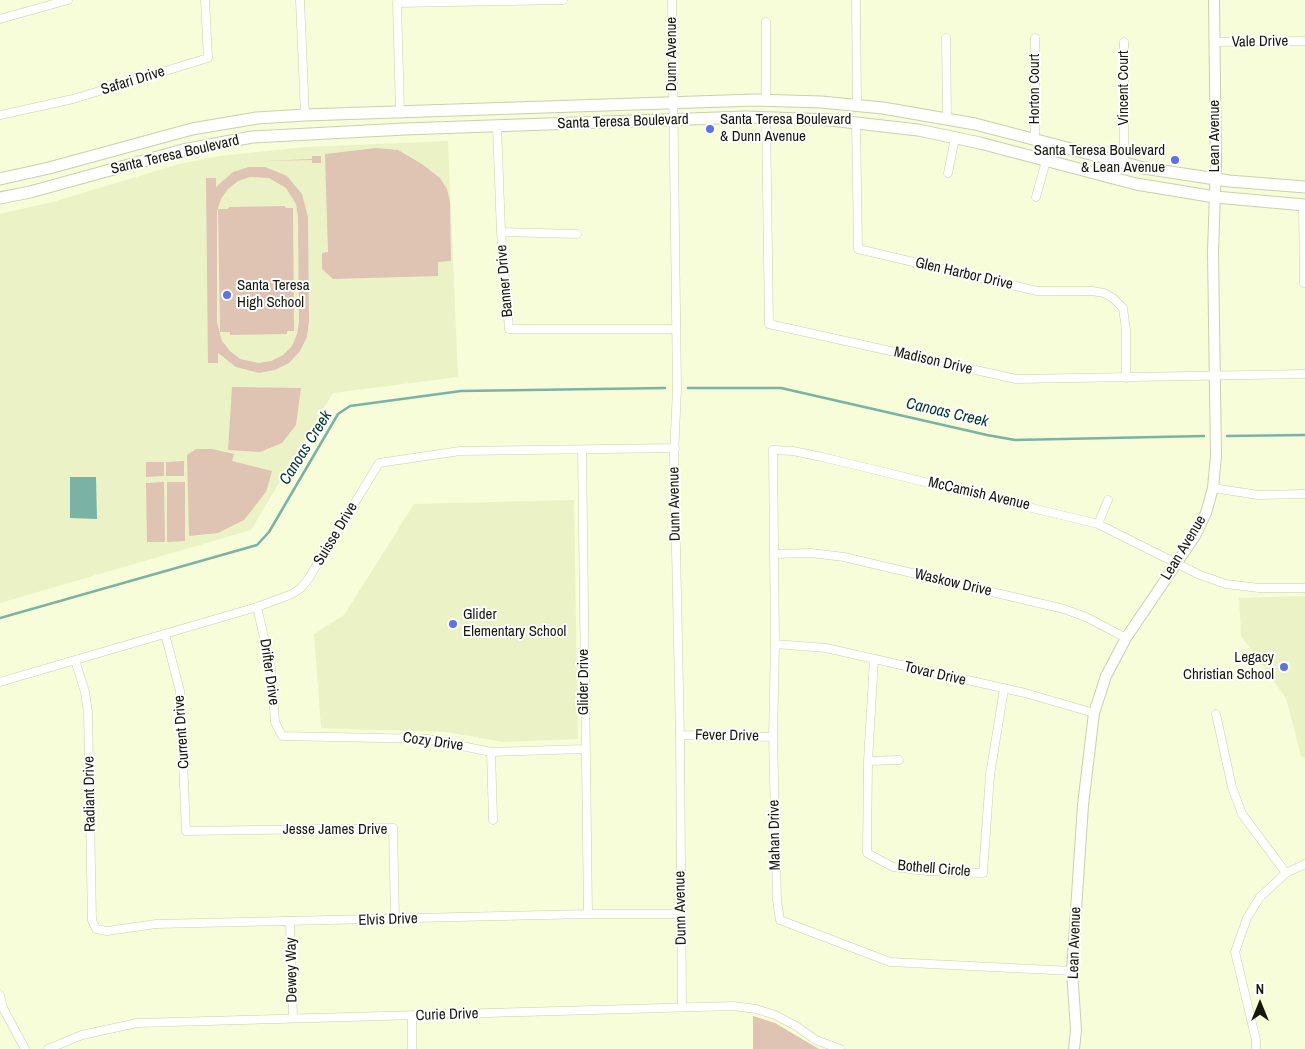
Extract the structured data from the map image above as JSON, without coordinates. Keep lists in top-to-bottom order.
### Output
{
  "streets": {
    "main road": ["Santa Teresa Boulevard"],
    "street": [
      "Vale Drive",
      "Dunn Avenue",
      "Safari Drive",
      "Vincent Court",
      "Horton Court",
      "Lean Avenue",
      "Glen Harbor Drive",
      "Banner Drive",
      "Madison Drive",
      "McCamish Avenue",
      "Suisse Drive",
      "Waskow Drive",
      "Drifter Drive",
      "Tovar Drive",
      "Glider Drive",
      "Current Drive",
      "Fever Drive",
      "Cozy Drive",
      "Radiant Drive",
      "Jesse James Drive",
      "Mahan Drive",
      "Bothell Circle",
      "Elvis Drive",
      "Dewey Way",
      "Curie Drive"
    ]
  },
  "crossings": [
    ["Vale Drive", "Lean Avenue"],
    ["Dunn Avenue", "Santa Teresa Boulevard"],
    ["Dunn Avenue", "Banner Drive"],
    ["Dunn Avenue", "Suisse Drive"],
    ["Dunn Avenue", "Fever Drive"],
    ["Dunn Avenue", "Elvis Drive"],
    ["Dunn Avenue", "Curie Drive"],
    ["Vincent Court", "Santa Teresa Boulevard"],
    ["Horton Court", "Santa Teresa Boulevard"],
    ["Santa Teresa Boulevard", "Lean Avenue"],
    ["Santa Teresa Boulevard", "Glen Harbor Drive"],
    ["Santa Teresa Boulevard", "Banner Drive"],
    ["Santa Teresa Boulevard", "Madison Drive"],
    ["Lean Avenue", "Madison Drive"],
    ["Lean Avenue", "McCamish Avenue"],
    ["Lean Avenue", "Waskow Drive"],
    ["Lean Avenue", "Tovar Drive"],
    ["Lean Avenue", "Mahan Drive"],
    ["Glen Harbor Drive", "Madison Drive"],
    ["McCamish Avenue", "Mahan Drive"],
    ["Suisse Drive", "Drifter Drive"],
    ["Suisse Drive", "Glider Drive"],
    ["Suisse Drive", "Current Drive"],
    ["Suisse Drive", "Radiant Drive"],
    ["Waskow Drive", "Mahan Drive"],
    ["Drifter Drive", "Cozy Drive"],
    ["Tovar Drive", "Mahan Drive"],
    ["Tovar Drive", "Bothell Circle"],
    ["Glider Drive", "Cozy Drive"],
    ["Glider Drive", "Elvis Drive"],
    ["Current Drive", "Jesse James Drive"],
    ["Fever Drive", "Mahan Drive"],
    ["Radiant Drive", "Elvis Drive"],
    ["Jesse James Drive", "Elvis Drive"],
    ["Elvis Drive", "Dewey Way"],
    ["Dewey Way", "Curie Drive"]
  ],
  "water": ["Canoas Creek"],
  "places": [
    "Santa Teresa Boulevard & Dunn Avenue",
    "Santa Teresa Boulevard & Lean Avenue",
    "Santa Teresa High School",
    "Glider Elementary School",
    "Legacy Christian School"
  ],
  "north": "top"
}
